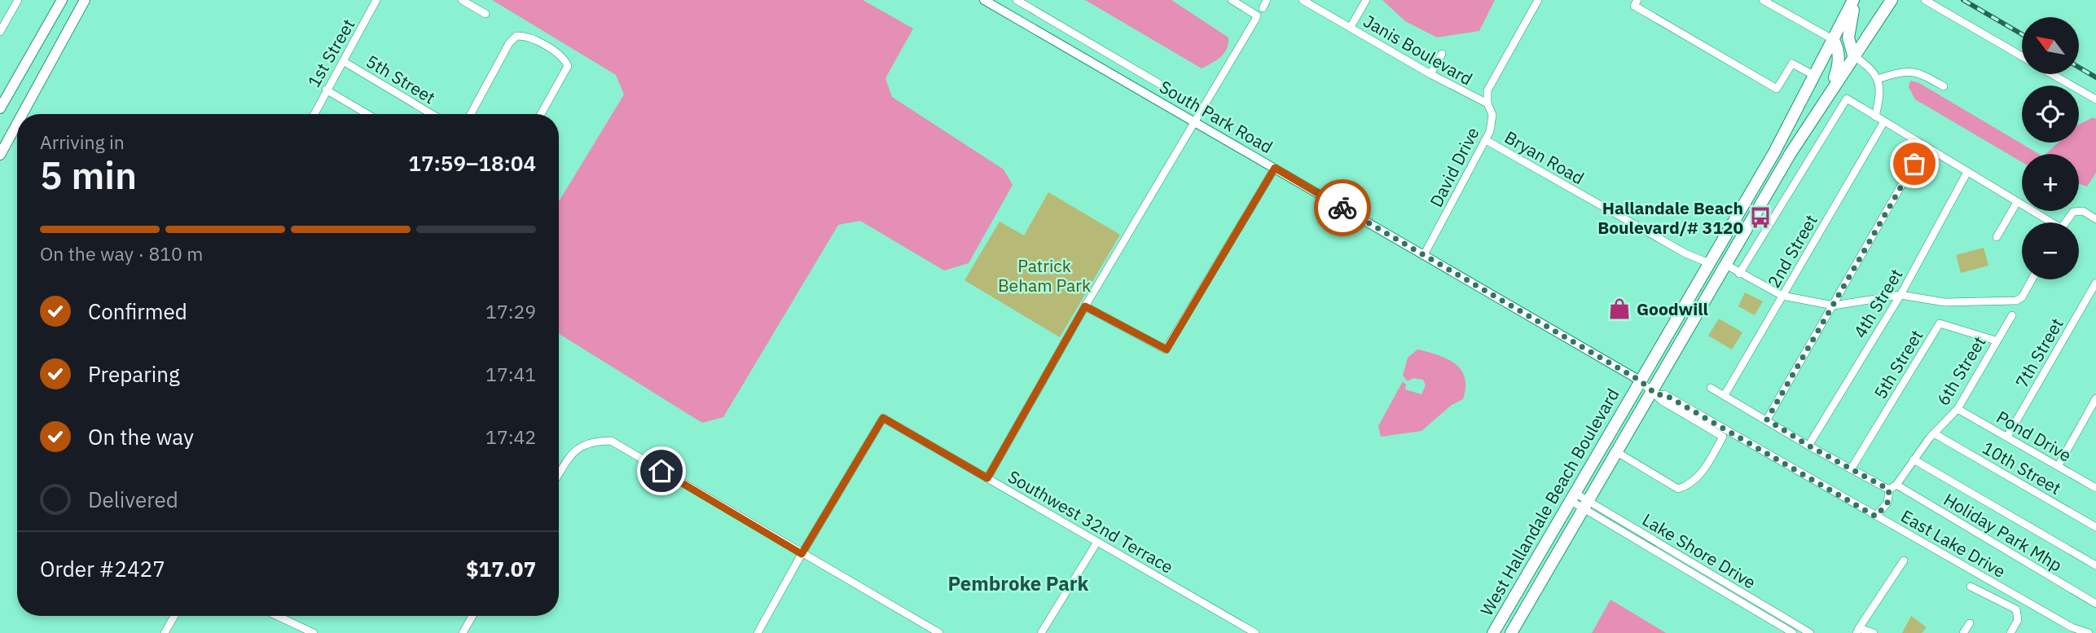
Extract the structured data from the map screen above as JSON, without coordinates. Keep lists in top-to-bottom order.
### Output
{
  "streets": {
    "main road": ["West Hallandale Beach Boulevard"],
    "street": [
      "Janis Boulevard",
      "1st Street",
      "5th Street",
      "South Park Road",
      "Bryan Road",
      "David Drive",
      "2nd Street",
      "4th Street",
      "7th Street",
      "6th Street",
      "Pond Drive",
      "10th Street",
      "Southwest 32nd Terrace",
      "Holiday Park Mhp",
      "East Lake Drive",
      "Lake Shore Drive"
    ]
  },
  "crossings": [
    ["Janis Boulevard", "David Drive"],
    ["1st Street", "5th Street"],
    ["5th Street", "6th Street"],
    ["South Park Road", "David Drive"],
    ["South Park Road", "West Hallandale Beach Boulevard"],
    ["Bryan Road", "David Drive"],
    ["Bryan Road", "West Hallandale Beach Boulevard"],
    ["7th Street", "Pond Drive"],
    ["6th Street", "Pond Drive"],
    ["6th Street", "10th Street"],
    ["6th Street", "Holiday Park Mhp"],
    ["West Hallandale Beach Boulevard", "East Lake Drive"],
    ["West Hallandale Beach Boulevard", "Lake Shore Drive"]
  ],
  "districts": ["Pembroke Park"],
  "parks": ["Patrick Beham Park"],
  "places": {
    "bus stop": ["Hallandale Beach Boulevard/# 3120"],
    "shop": ["Goodwill"]
  },
  "north": "top left",
  "page": {
    "map_buttons": ["+", "−"],
    "heading": ["5 min", "Arriving in", "17:59–18:04"],
    "panel": ["Order #2427", "$17.07"],
    "bar": "On the way · 810 m",
    "list": [
      ["Confirmed", "17:29"],
      ["Preparing", "17:41"],
      ["On the way", "17:42"],
      "Delivered"
    ]
  }
}
